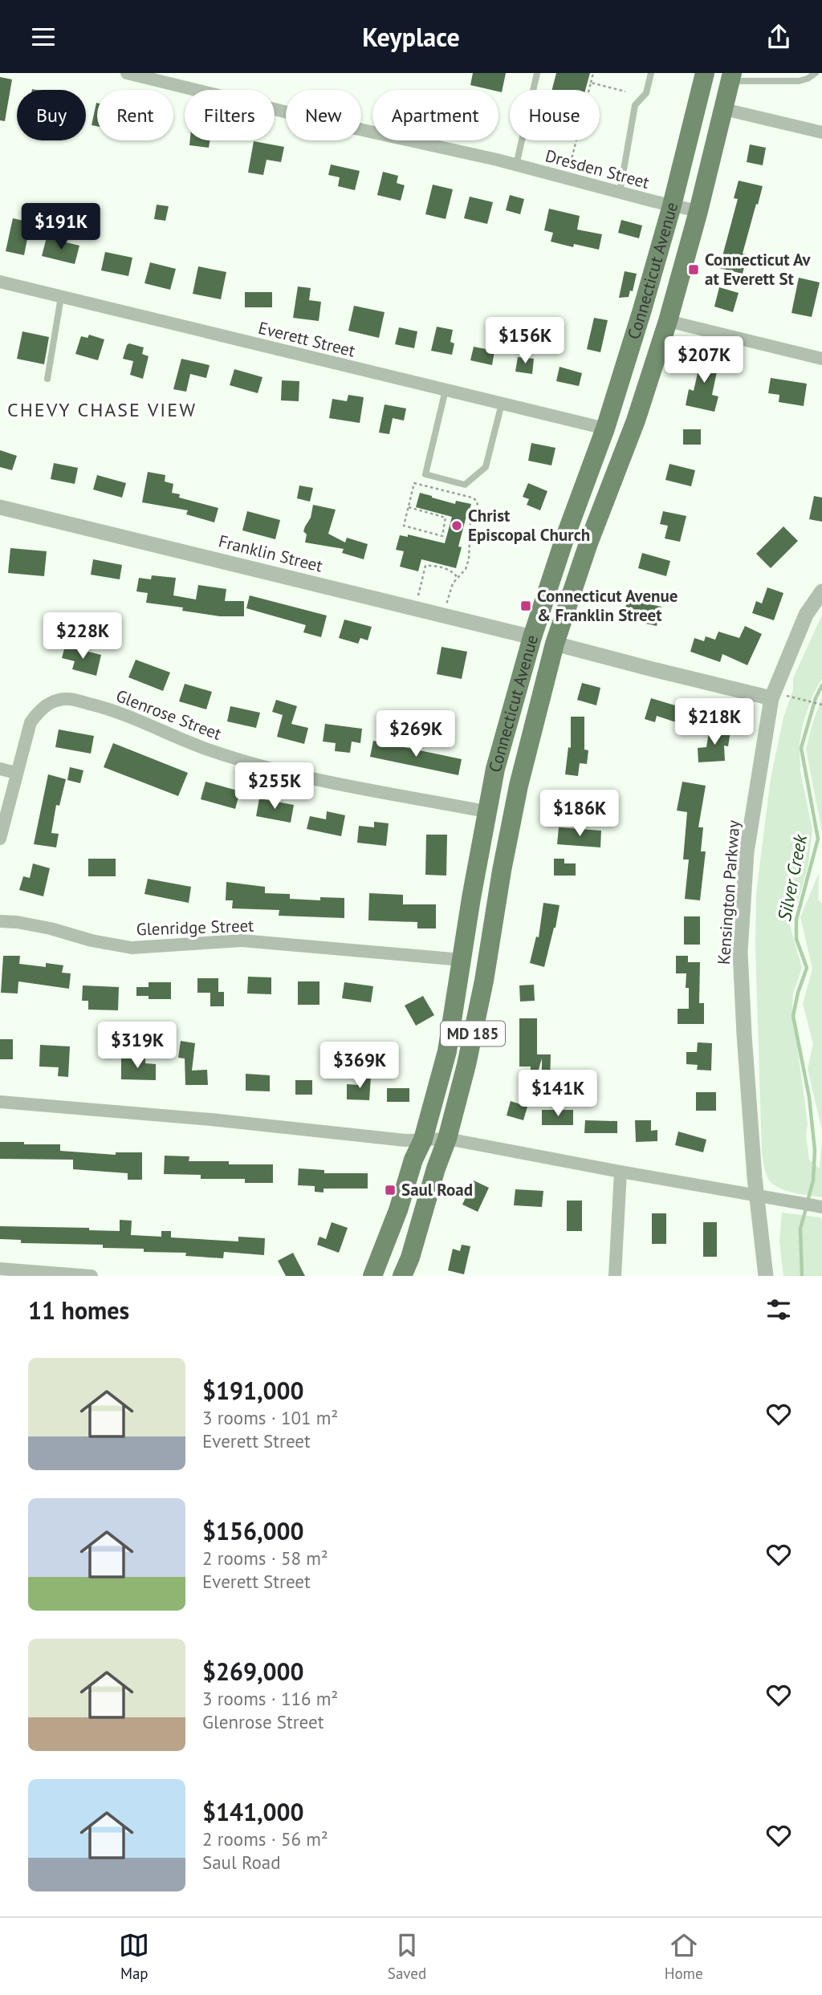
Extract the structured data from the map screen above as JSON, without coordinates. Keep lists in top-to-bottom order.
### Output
{
  "streets": {
    "main road": ["Connecticut Avenue", "MD 185"],
    "street": [
      "Dresden Street",
      "Everett Street",
      "Franklin Street",
      "Glenrose Street",
      "Kensington Parkway",
      "Glenridge Street"
    ]
  },
  "crossings": [
    ["Dresden Street", "Connecticut Avenue"],
    ["Connecticut Avenue", "Everett Street"],
    ["Connecticut Avenue", "Franklin Street"],
    ["Connecticut Avenue", "Glenrose Street"],
    ["Connecticut Avenue", "Glenridge Street"]
  ],
  "districts": ["CHEVY CHASE VIEW"],
  "water": ["Silver Creek"],
  "places": {
    "transit": ["Connecticut Av at Everett St", "Connecticut Avenue & Franklin Street", "Saul Road"],
    "other": ["Christ Episcopal Church"]
  },
  "page": {
    "header": "Keyplace",
    "chip": [
      "Buy",
      "Rent",
      "Filters",
      "New",
      "Apartment",
      "House"
    ],
    "price": [
      "$191K",
      "$156K",
      "$207K",
      "$228K",
      "$218K",
      "$269K",
      "$255K",
      "$186K",
      "$319K",
      "$369K",
      "$141K"
    ],
    "heading": "11 homes",
    "list": [
      {
        "name": "$191,000",
        "note": "3 rooms · 101 m² · Everett Street"
      },
      {
        "name": "$156,000",
        "note": "2 rooms · 58 m² · Everett Street"
      },
      {
        "name": "$269,000",
        "note": "3 rooms · 116 m² · Glenrose Street"
      },
      {
        "name": "$141,000",
        "note": "2 rooms · 56 m² · Saul Road"
      }
    ],
    "tabs": ["Map", "Saved", "Home"]
  }
}
